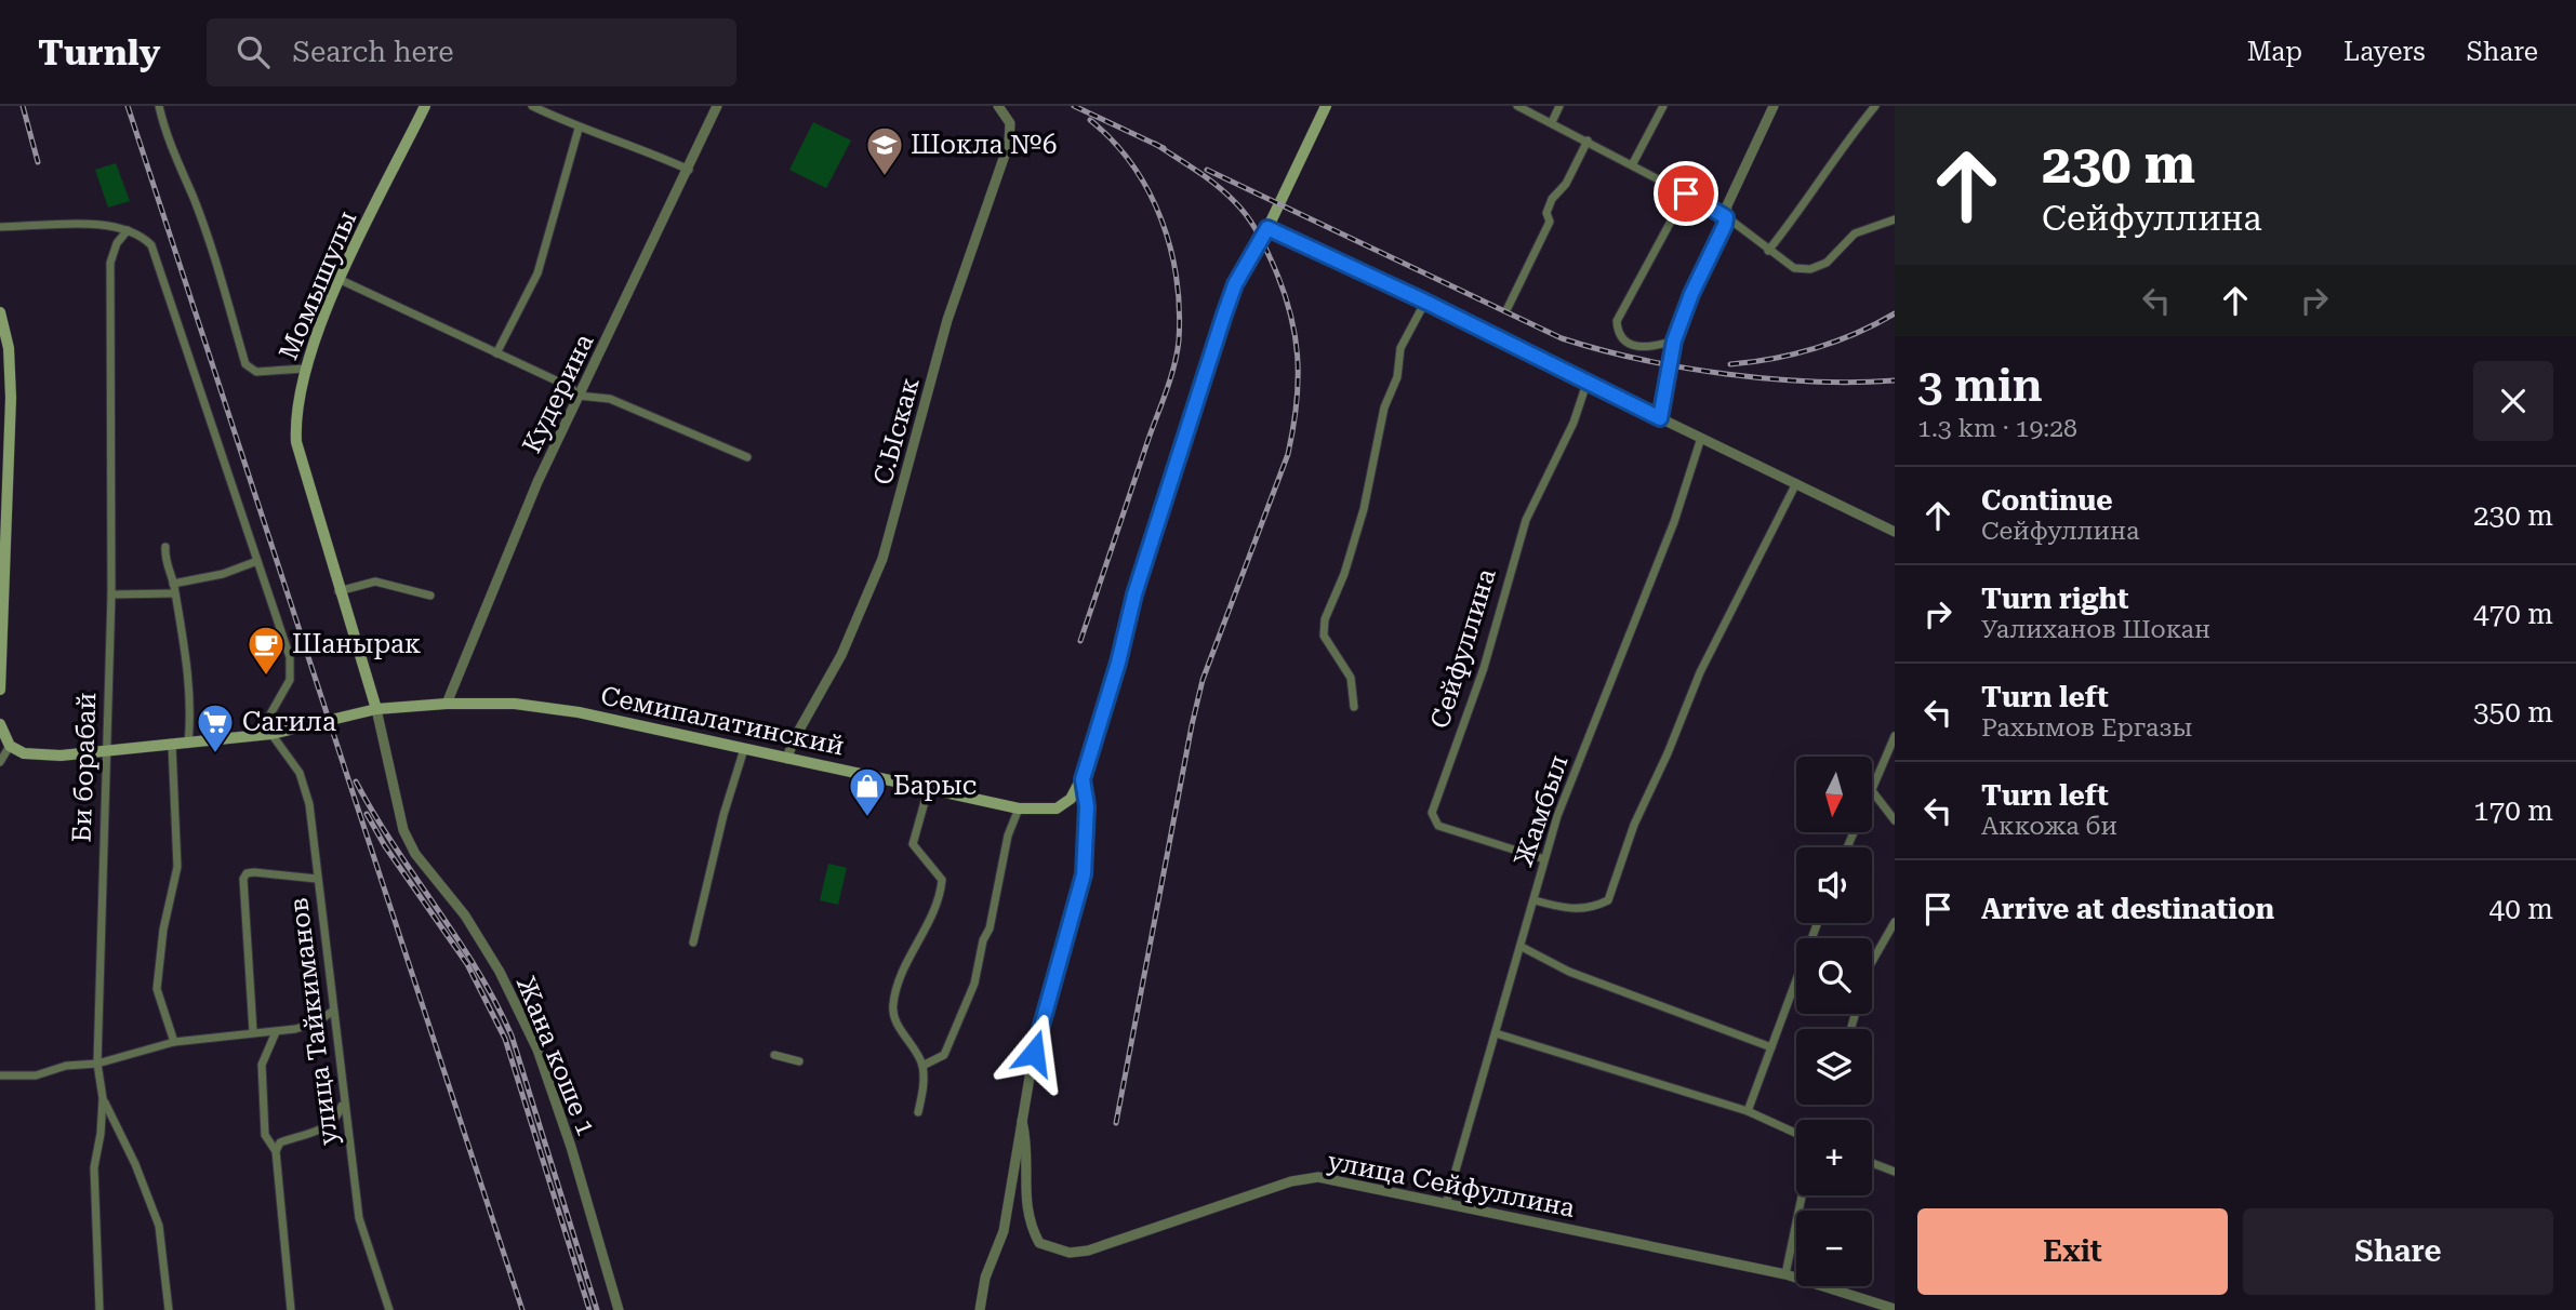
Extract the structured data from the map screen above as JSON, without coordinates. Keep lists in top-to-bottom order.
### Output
{
  "streets": {
    "main road": ["Момышулы", "Семипалатинский"],
    "street": [
      "Кудерина",
      "С.Ыскак",
      "Сейфуллина",
      "Би борабай",
      "Жамбыл",
      "улица Тайкиманов",
      "Жана коше 1",
      "улица Сейфуллина"
    ]
  },
  "crossings": [
    ["Момышулы", "Семипалатинский"],
    ["Момышулы", "Жана коше 1"],
    ["Кудерина", "Семипалатинский"],
    ["С.Ыскак", "Семипалатинский"],
    ["Сейфуллина", "Жамбыл"],
    ["Семипалатинский", "Би борабай"],
    ["Семипалатинский", "улица Тайкиманов"],
    ["Семипалатинский", "Жана коше 1"],
    ["Семипалатинский", "улица Сейфуллина"],
    ["Жамбыл", "улица Сейфуллина"]
  ],
  "places": {
    "school or university": ["Шокла №6"],
    "cafe": ["Шанырак"],
    "supermarket": ["Сагила"],
    "shop": ["Барыс"]
  },
  "north": "bottom",
  "page": {
    "header": "Turnly",
    "search": "Search here",
    "nav": ["Map", "Layers", "Share"],
    "turn": ["230 m", "Сейфуллина"],
    "heading": ["3 min", "1.3 km · 19:28"],
    "list": [
      {
        "name": "Continue",
        "note": "Сейфуллина",
        "value": "230 m"
      },
      {
        "name": "Turn right",
        "note": "Уалиханов Шокан",
        "value": "470 m"
      },
      {
        "name": "Turn left",
        "note": "Рахымов Ергазы",
        "value": "350 m"
      },
      {
        "name": "Turn left",
        "note": "Аккожа би",
        "value": "170 m"
      },
      {
        "name": "Arrive at destination",
        "value": "40 m"
      }
    ],
    "map_buttons": ["+", "−"],
    "buttons": ["Exit", "Share"]
  }
}
